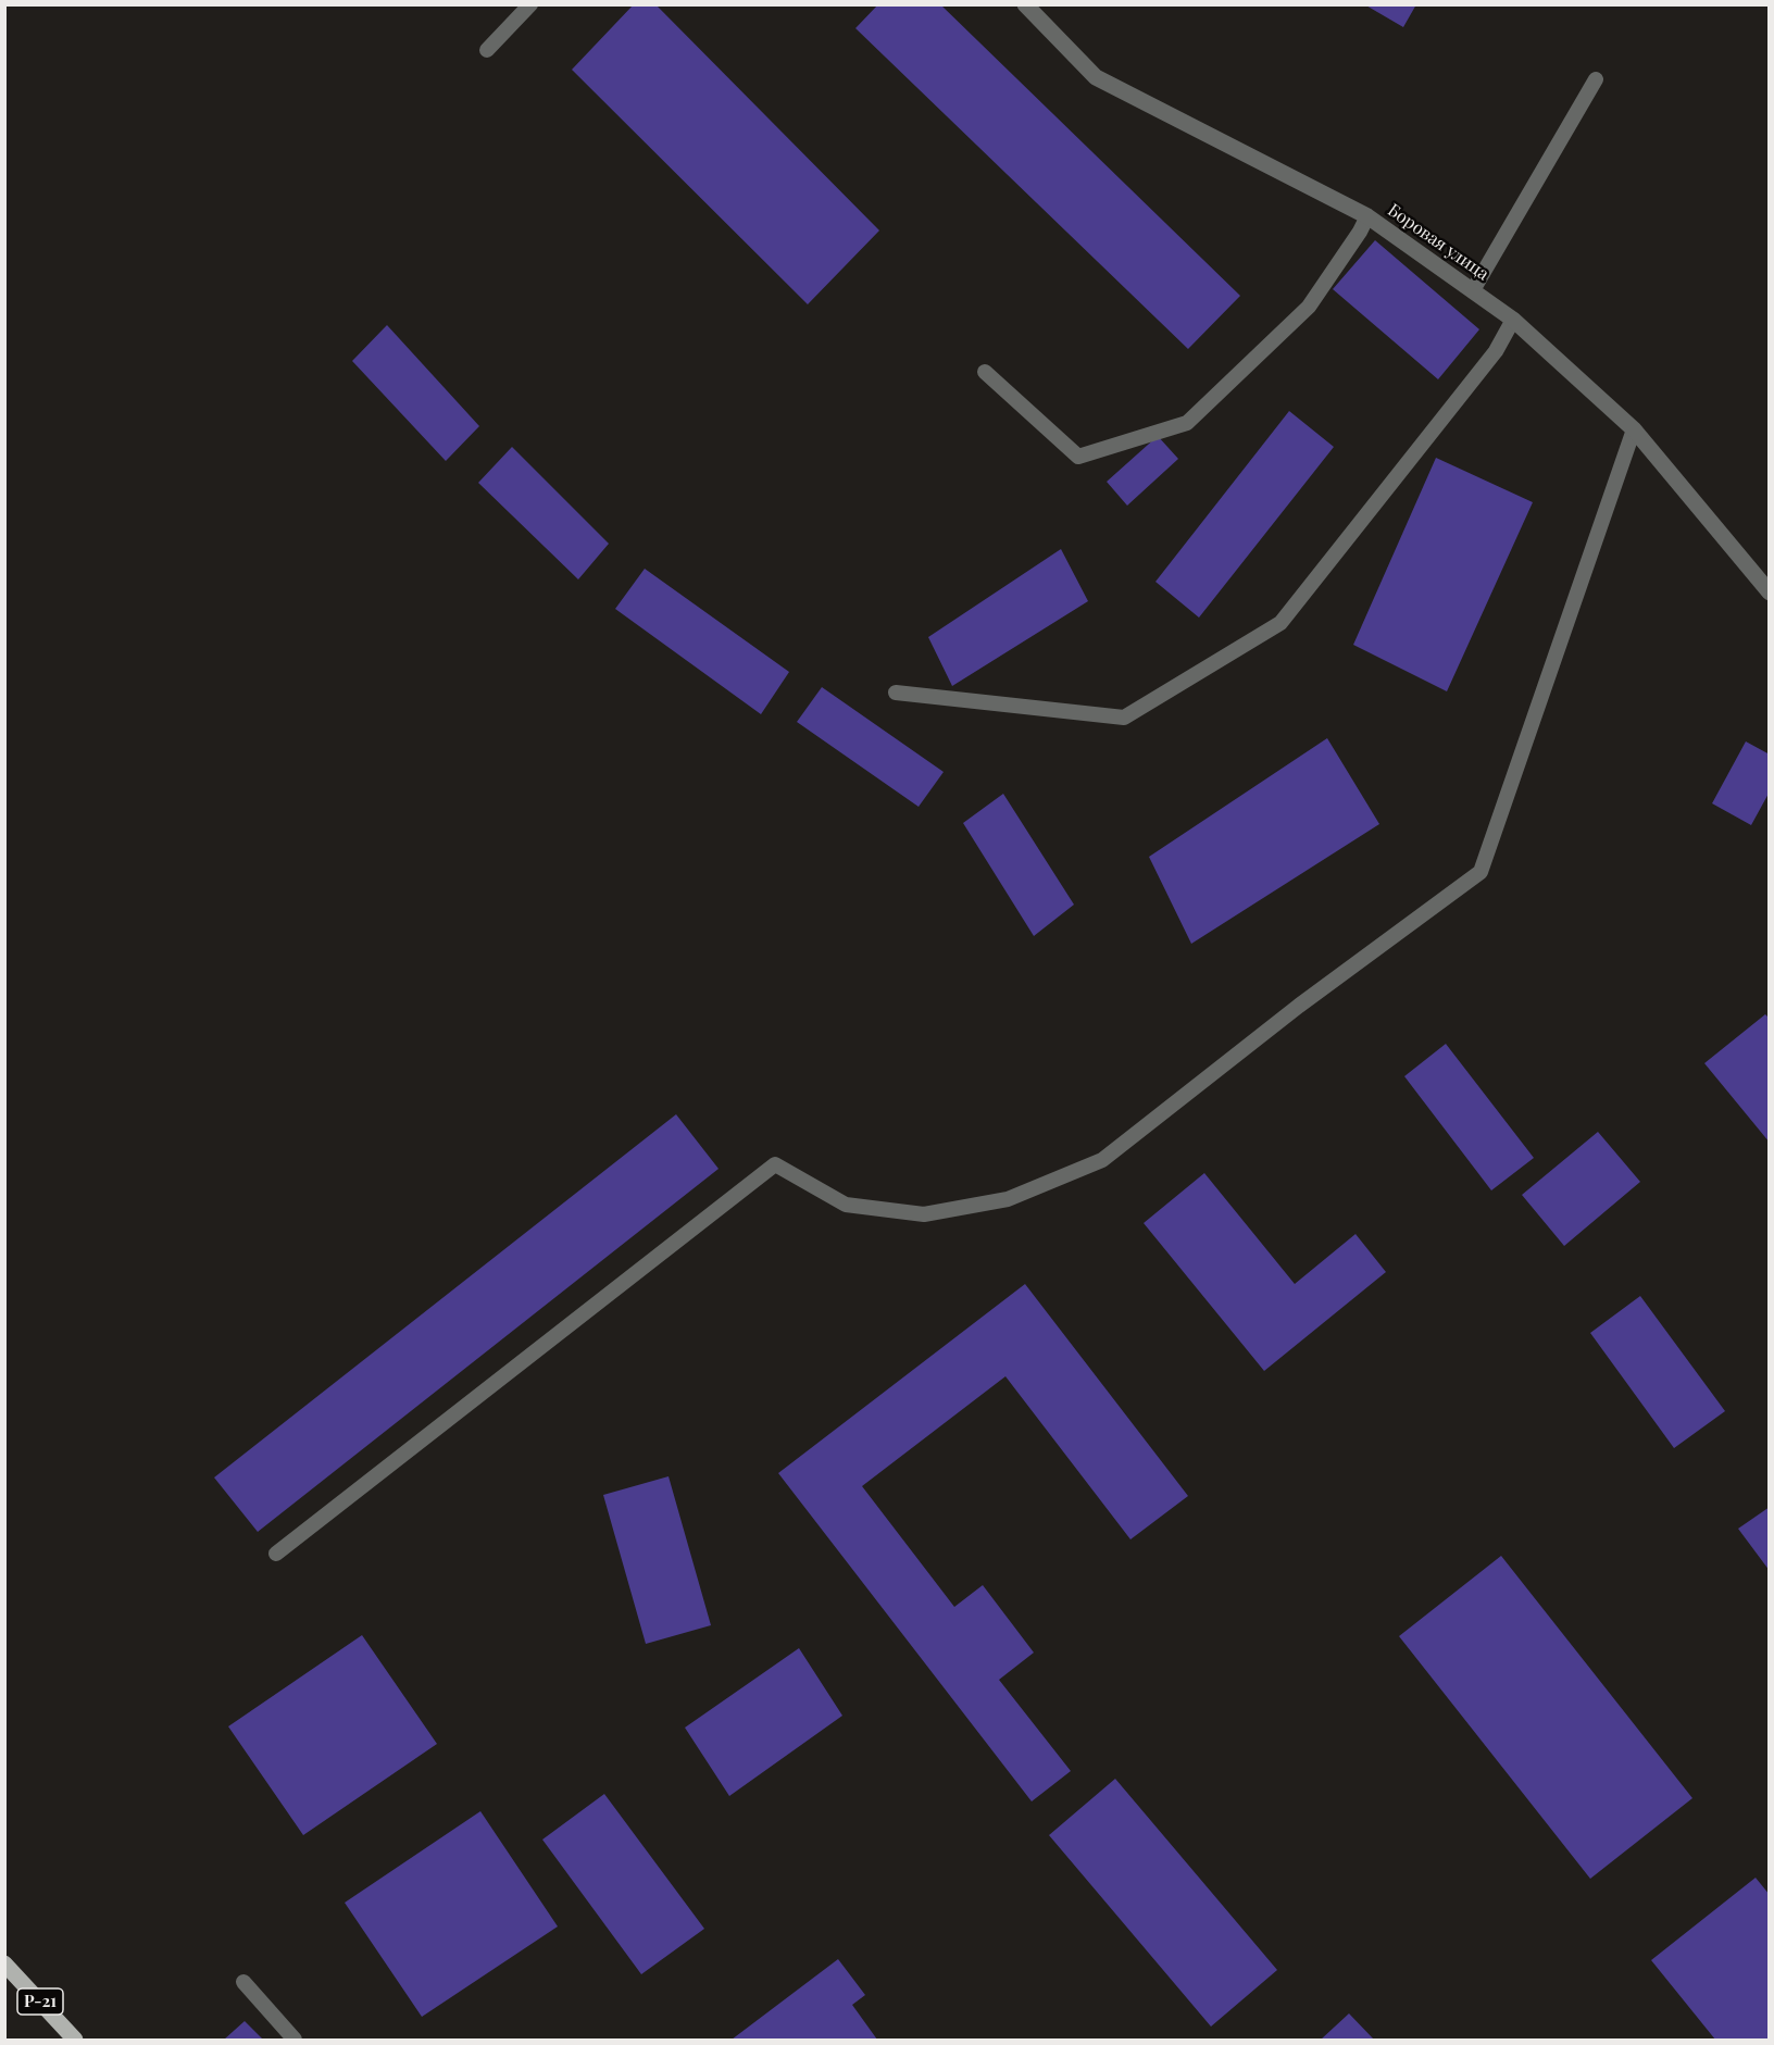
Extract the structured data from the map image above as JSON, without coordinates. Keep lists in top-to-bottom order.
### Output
{
  "streets": {
    "main road": ["Р-21"],
    "street": ["Боровая улица"]
  }
}
